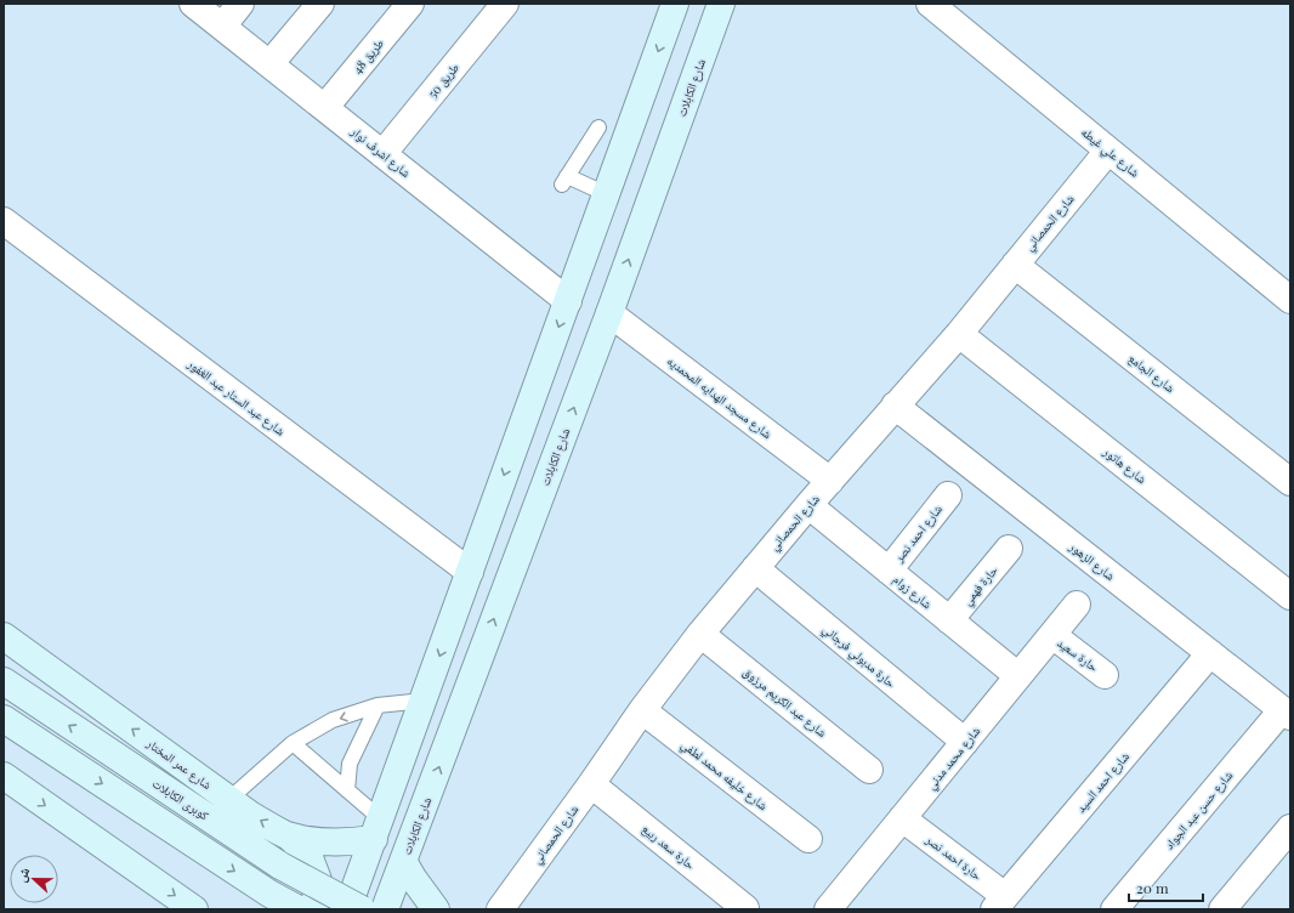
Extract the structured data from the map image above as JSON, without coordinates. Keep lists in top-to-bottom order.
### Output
{
  "streets": {
    "main road": ["شارع الكابلات", "شارع عمر المختار", "كوبرى الكابلات"],
    "street": [
      "طريق 48",
      "طريق 50",
      "شارع اشرف نوار",
      "شارع علي غيطه",
      "شارع الحمصاني",
      "شارع الجامع",
      "شارع عبد الستار عبد الغفور",
      "شارع مسجد الهدايه المحمديه",
      "شارع هاتور",
      "شارع احمد نصر",
      "شارع الزهور",
      "حارة فهمي",
      "شارع زوام",
      "حارة سعيد",
      "حارة مدبولي فرجاني",
      "شارع عبد الكريم مرزوق",
      "شارع محمد مدني",
      "شارع خليفه محمد لطفي",
      "شارع احمد السيد",
      "شارع حسن عبد الجواد",
      "حارة سعد ربيع",
      "حارة احمد نصر"
    ]
  },
  "crossings": [
    ["طريق 48", "شارع اشرف نوار"],
    ["طريق 50", "شارع اشرف نوار"],
    ["شارع الكابلات", "شارع مسجد الهدايه المحمديه"],
    ["شارع علي غيطه", "شارع الحمصاني"],
    ["شارع الحمصاني", "شارع الجامع"],
    ["شارع الحمصاني", "شارع مسجد الهدايه المحمديه"],
    ["شارع الحمصاني", "شارع هاتور"],
    ["شارع الحمصاني", "شارع الزهور"],
    ["شارع الحمصاني", "شارع زوام"],
    ["شارع الحمصاني", "حارة مدبولي فرجاني"],
    ["شارع الحمصاني", "شارع عبد الكريم مرزوق"],
    ["شارع الحمصاني", "شارع خليفه محمد لطفي"],
    ["شارع الحمصاني", "حارة سعد ربيع"],
    ["شارع احمد نصر", "شارع زوام"],
    ["شارع الزهور", "شارع احمد السيد"],
    ["شارع الزهور", "شارع حسن عبد الجواد"],
    ["حارة فهمي", "شارع زوام"],
    ["شارع زوام", "شارع محمد مدني"],
    ["حارة سعيد", "شارع محمد مدني"],
    ["حارة مدبولي فرجاني", "شارع محمد مدني"],
    ["شارع محمد مدني", "حارة احمد نصر"],
    ["شارع احمد السيد", "حارة احمد نصر"]
  ],
  "scale_bar": "20 m",
  "north": "left"
}
